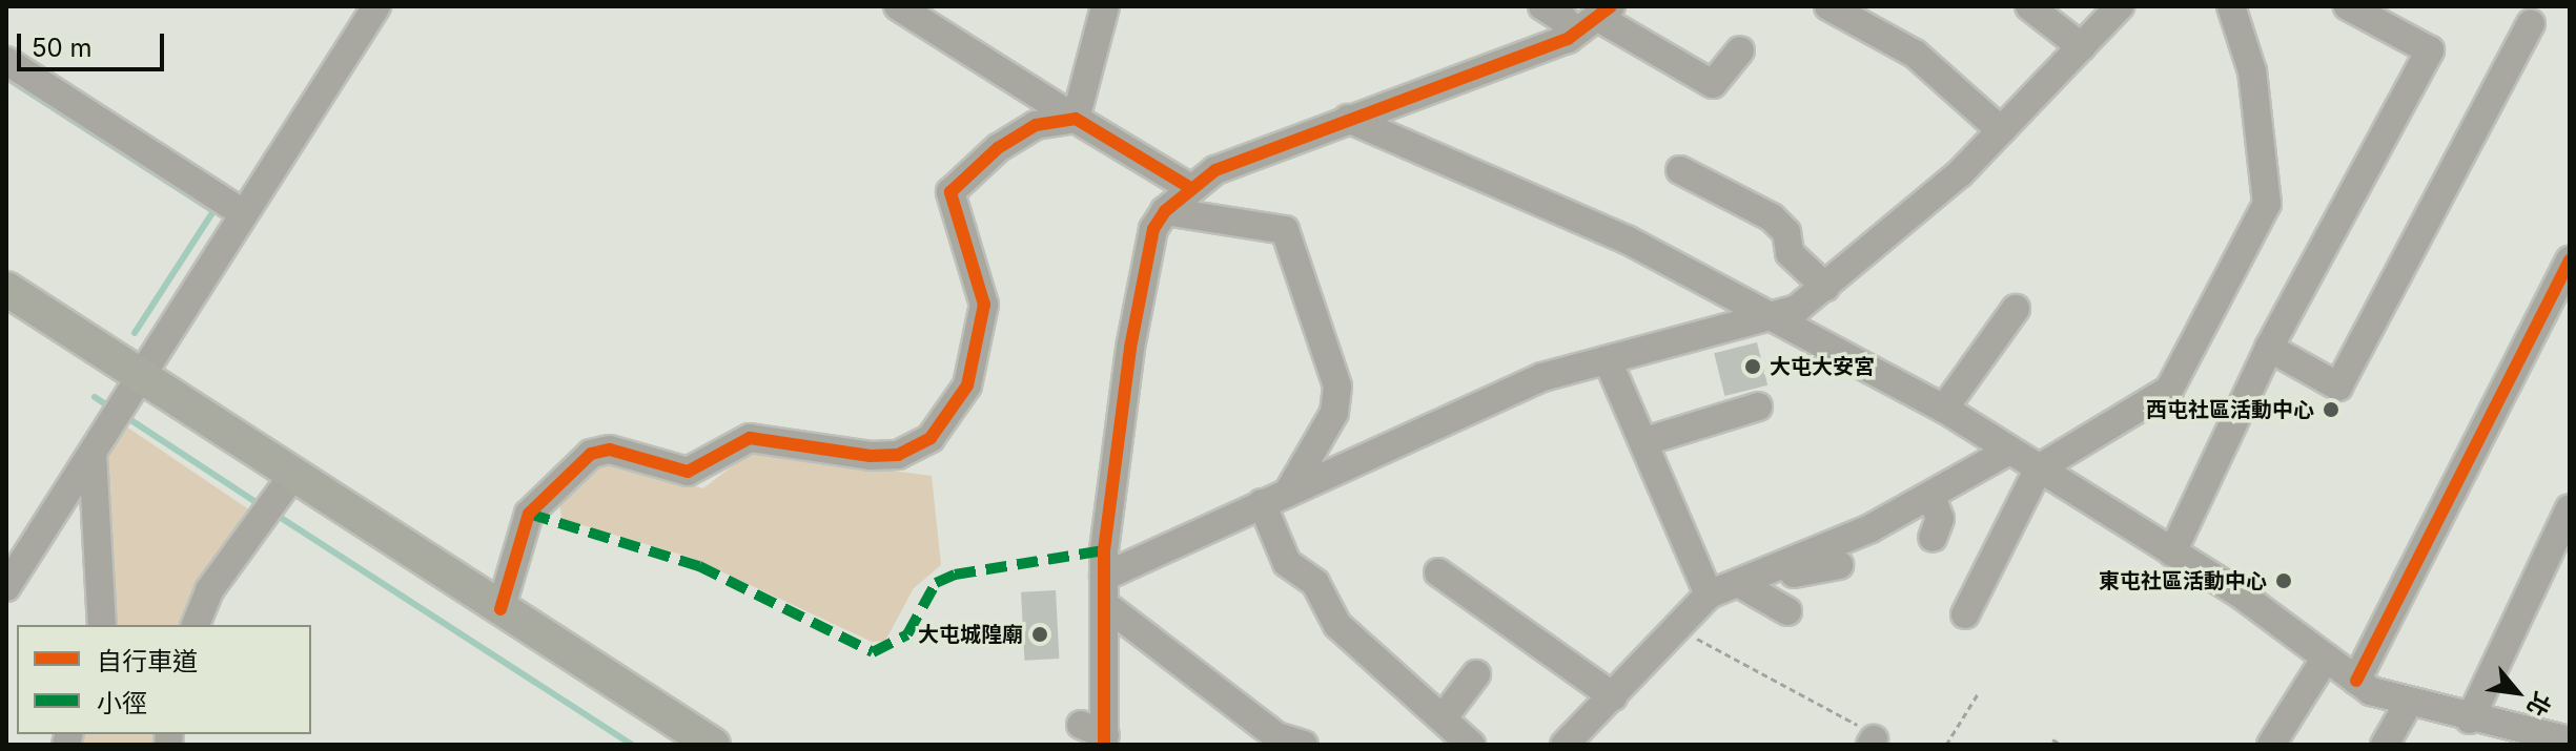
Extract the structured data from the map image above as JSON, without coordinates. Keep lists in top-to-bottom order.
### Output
{
  "places": [
    "大屯大安宮",
    "西屯社區活動中心",
    "東屯社區活動中心",
    "大屯城隍廟"
  ],
  "legend": ["自行車道", "小徑"],
  "scale_bar": "50 m",
  "north": "bottom right"
}
